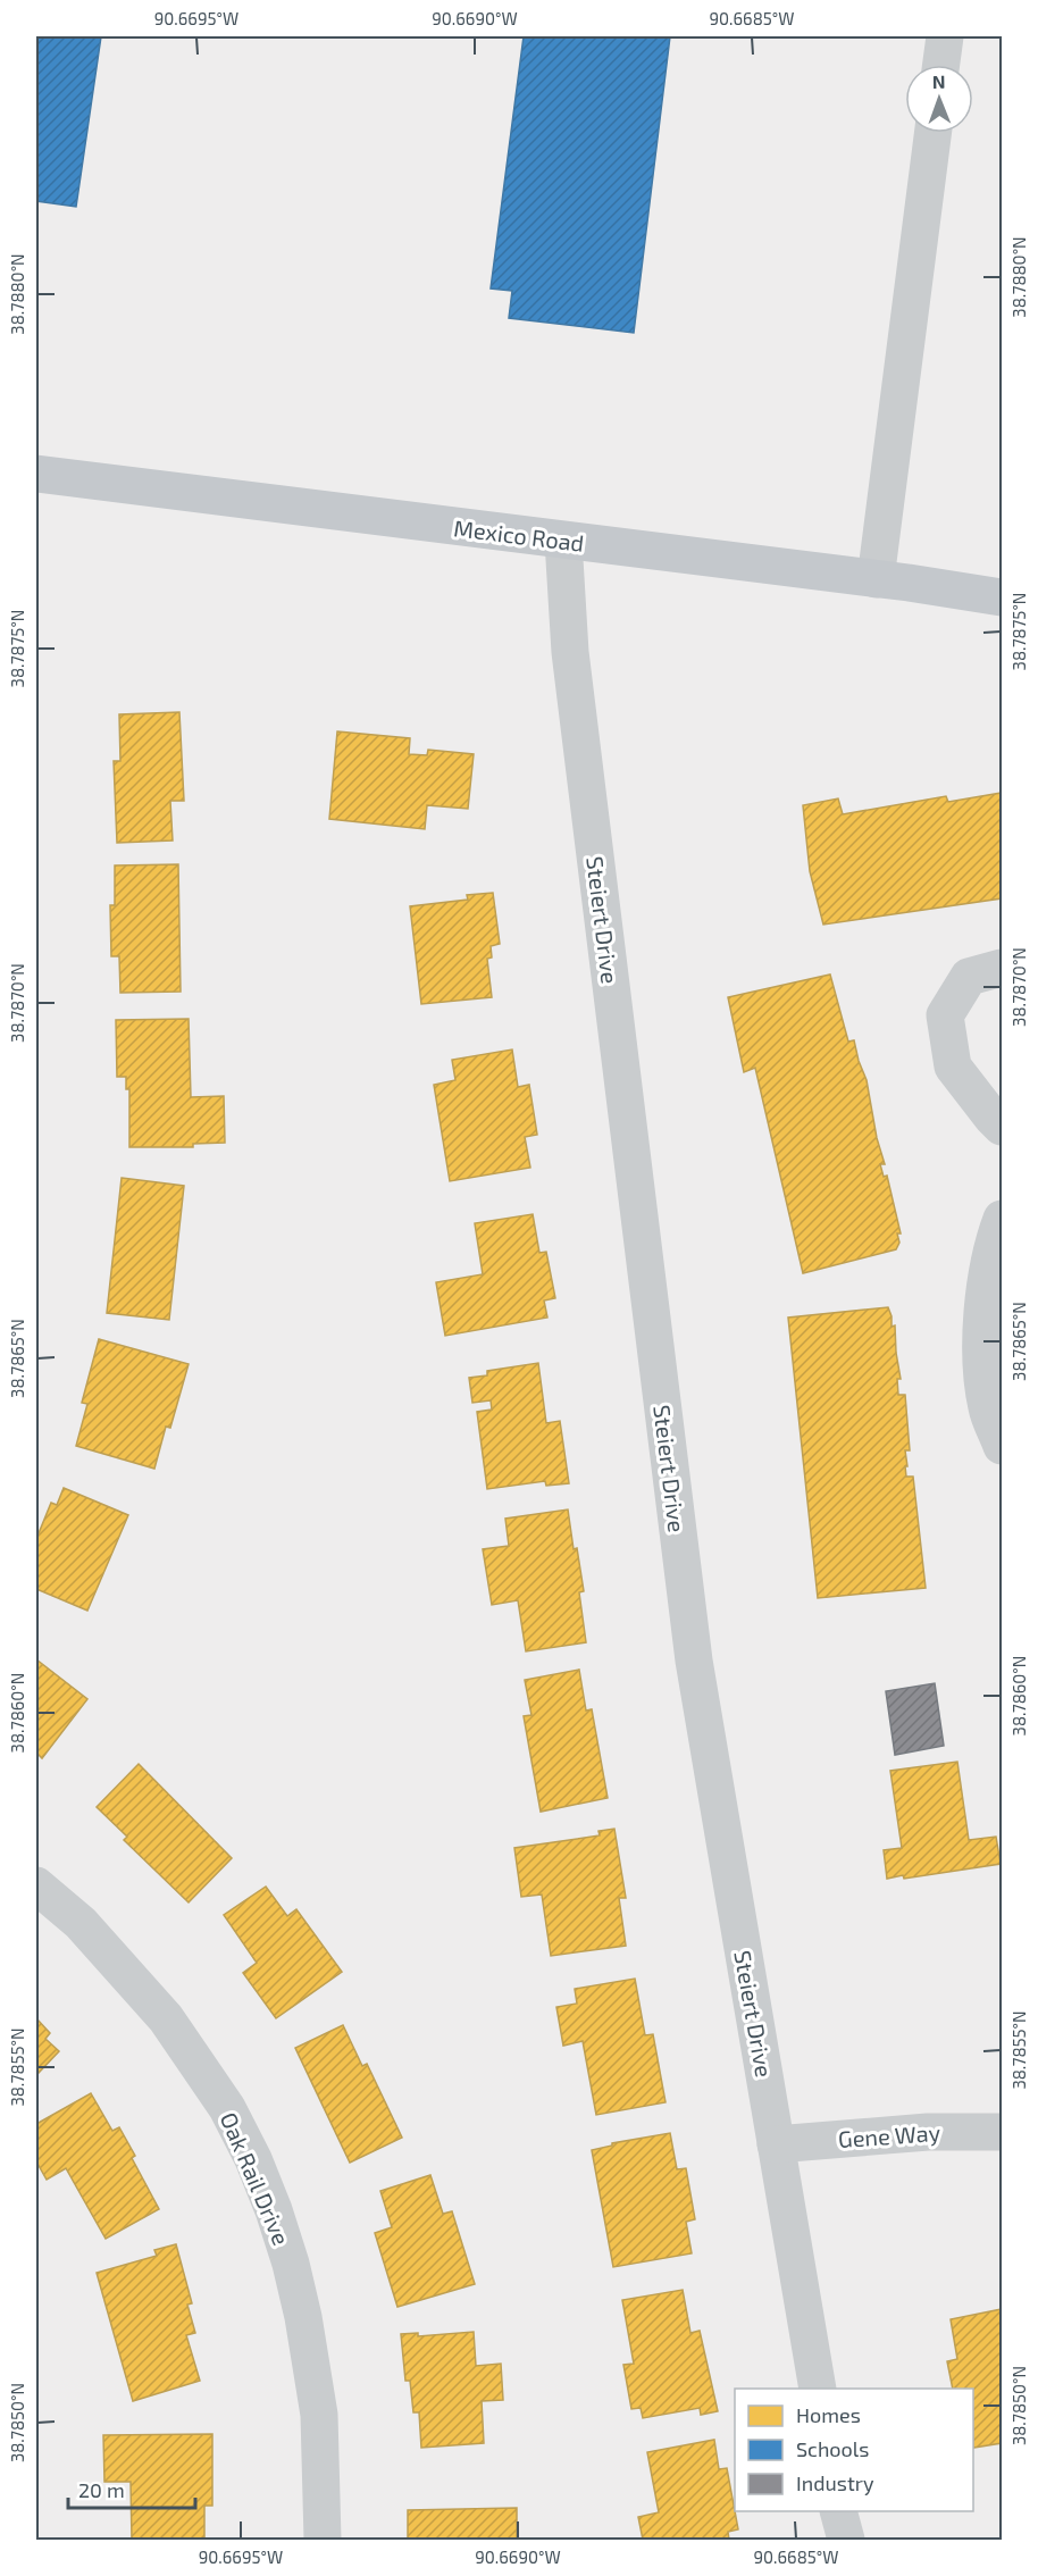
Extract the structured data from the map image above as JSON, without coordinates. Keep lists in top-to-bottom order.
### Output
{
  "streets": {
    "main road": ["Mexico Road"],
    "street": ["Steiert Drive", "Gene Way", "Oak Rail Drive"]
  },
  "crossings": [
    ["Mexico Road", "Steiert Drive"],
    ["Steiert Drive", "Gene Way"]
  ],
  "legend": ["Homes", "Schools", "Industry"],
  "scale_bar": "20 m",
  "north": "top",
  "coordinates": [
    "90.6695°W",
    "90.6690°W",
    "90.6685°W",
    "38.7880°N",
    "38.7875°N",
    "38.7870°N",
    "38.7865°N",
    "38.7860°N",
    "38.7855°N",
    "38.7850°N"
  ]
}
